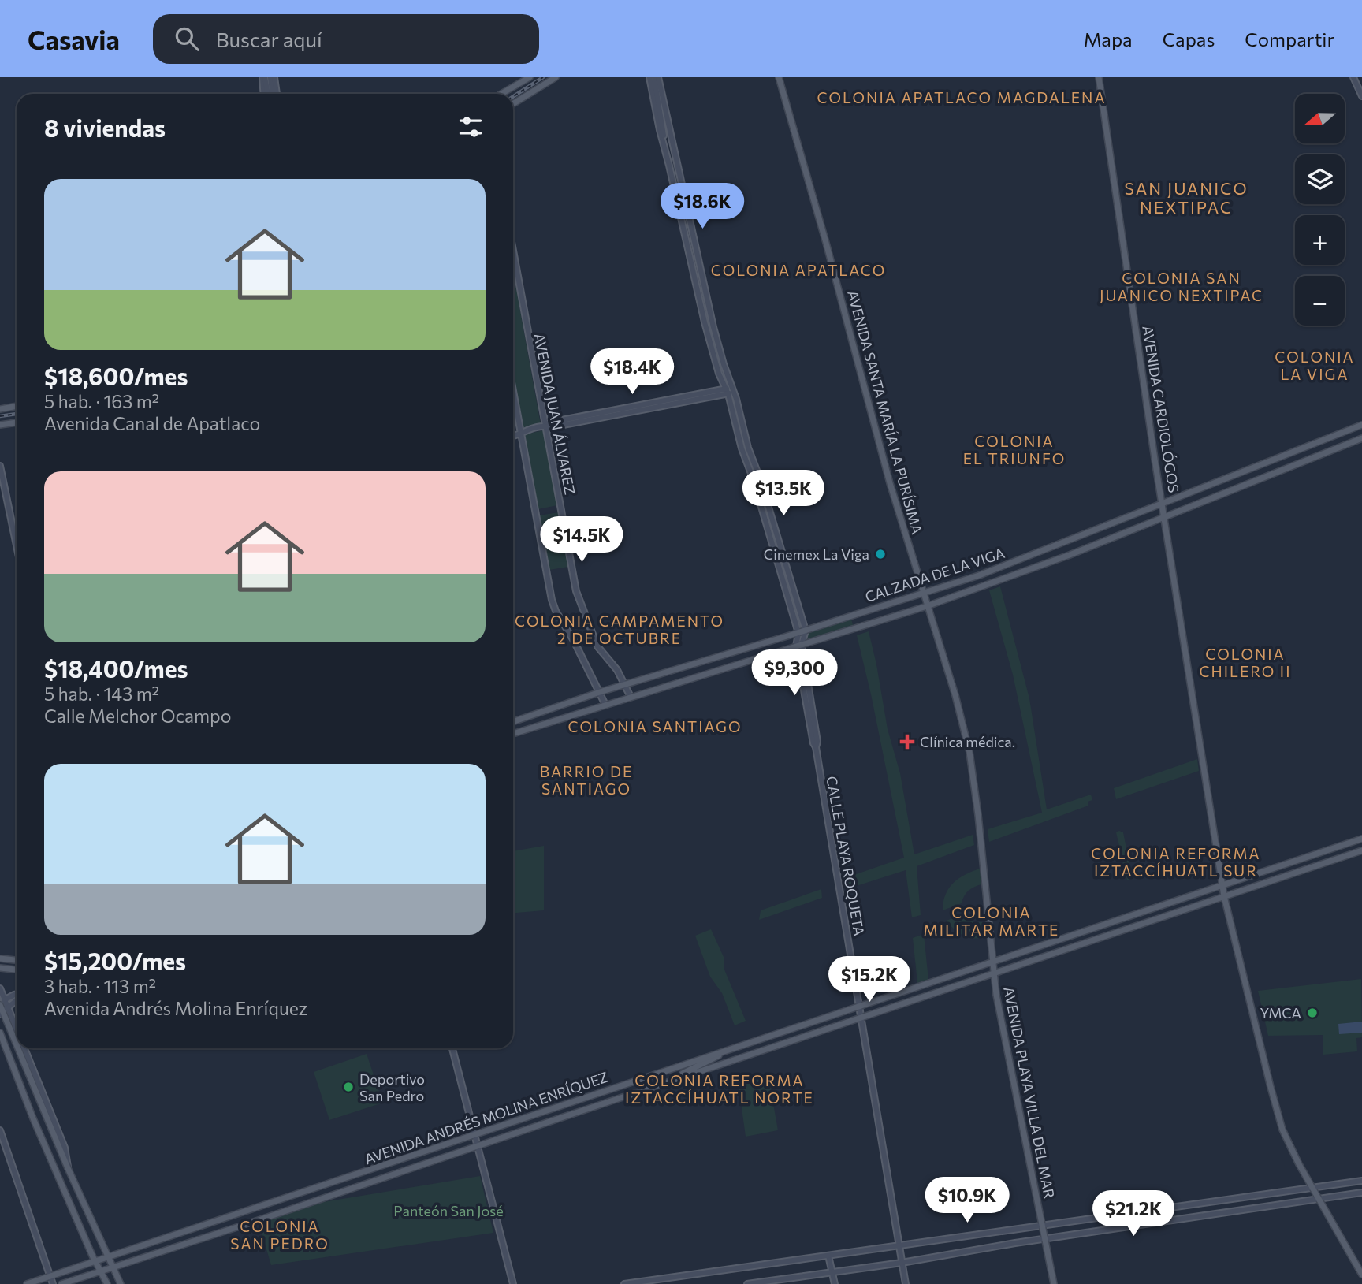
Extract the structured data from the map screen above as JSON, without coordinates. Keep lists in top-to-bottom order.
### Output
{
  "streets": {
    "main road": [
      "AVENIDA CARDIOLÓGOS",
      "AVENIDA SANTA MARÍA LA PURÍSIMA",
      "CALZADA DE LA VIGA",
      "AVENIDA PLAYA VILLA DEL MAR",
      "AVENIDA ANDRÉS MOLINA ENRÍQUEZ"
    ],
    "street": ["AVENIDA JUAN ÁLVAREZ", "CALLE PLAYA ROQUETA"]
  },
  "crossings": [
    ["AVENIDA CARDIOLÓGOS", "CALZADA DE LA VIGA"],
    ["AVENIDA CARDIOLÓGOS", "AVENIDA ANDRÉS MOLINA ENRÍQUEZ"],
    ["AVENIDA SANTA MARÍA LA PURÍSIMA", "CALZADA DE LA VIGA"],
    ["AVENIDA SANTA MARÍA LA PURÍSIMA", "AVENIDA PLAYA VILLA DEL MAR"],
    ["AVENIDA JUAN ÁLVAREZ", "CALZADA DE LA VIGA"],
    ["CALZADA DE LA VIGA", "CALLE PLAYA ROQUETA"],
    ["CALZADA DE LA VIGA", "AVENIDA PLAYA VILLA DEL MAR"],
    ["CALLE PLAYA ROQUETA", "AVENIDA ANDRÉS MOLINA ENRÍQUEZ"],
    ["AVENIDA PLAYA VILLA DEL MAR", "AVENIDA ANDRÉS MOLINA ENRÍQUEZ"]
  ],
  "districts": [
    "COLONIA APATLACO MAGDALENA",
    "SAN JUANICO NEXTIPAC",
    "COLONIA APATLACO",
    "COLONIA SAN JUANICO NEXTIPAC",
    "COLONIA LA VIGA",
    "COLONIA EL TRIUNFO",
    "COLONIA CAMPAMENTO 2 DE OCTUBRE",
    "COLONIA CHILERO II",
    "COLONIA SANTIAGO",
    "BARRIO DE SANTIAGO",
    "COLONIA REFORMA IZTACCÍHUATL SUR",
    "COLONIA MILITAR MARTE",
    "COLONIA REFORMA IZTACCÍHUATL NORTE",
    "COLONIA SAN PEDRO"
  ],
  "parks": ["Panteón San José"],
  "places": {
    "other": ["Cinemex La Viga", "YMCA", "Deportivo San Pedro"],
    "health": ["Clínica médica."]
  },
  "north": "left",
  "page": {
    "header": "Casavia",
    "search": "Buscar aquí",
    "nav": ["Mapa", "Capas", "Compartir"],
    "map_buttons": ["+", "−"],
    "heading": "8 viviendas",
    "list": [
      {
        "name": "$18,600/mes",
        "note": "5 hab. · 163 m² · Avenida Canal de Apatlaco"
      },
      {
        "name": "$18,400/mes",
        "note": "5 hab. · 143 m² · Calle Melchor Ocampo"
      },
      {
        "name": "$15,200/mes",
        "note": "3 hab. · 113 m² · Avenida Andrés Molina Enríquez"
      }
    ],
    "price": [
      "$18.6K",
      "$18.4K",
      "$13.5K",
      "$14.5K",
      "$9,300",
      "$15.2K",
      "$10.9K",
      "$21.2K"
    ]
  }
}
